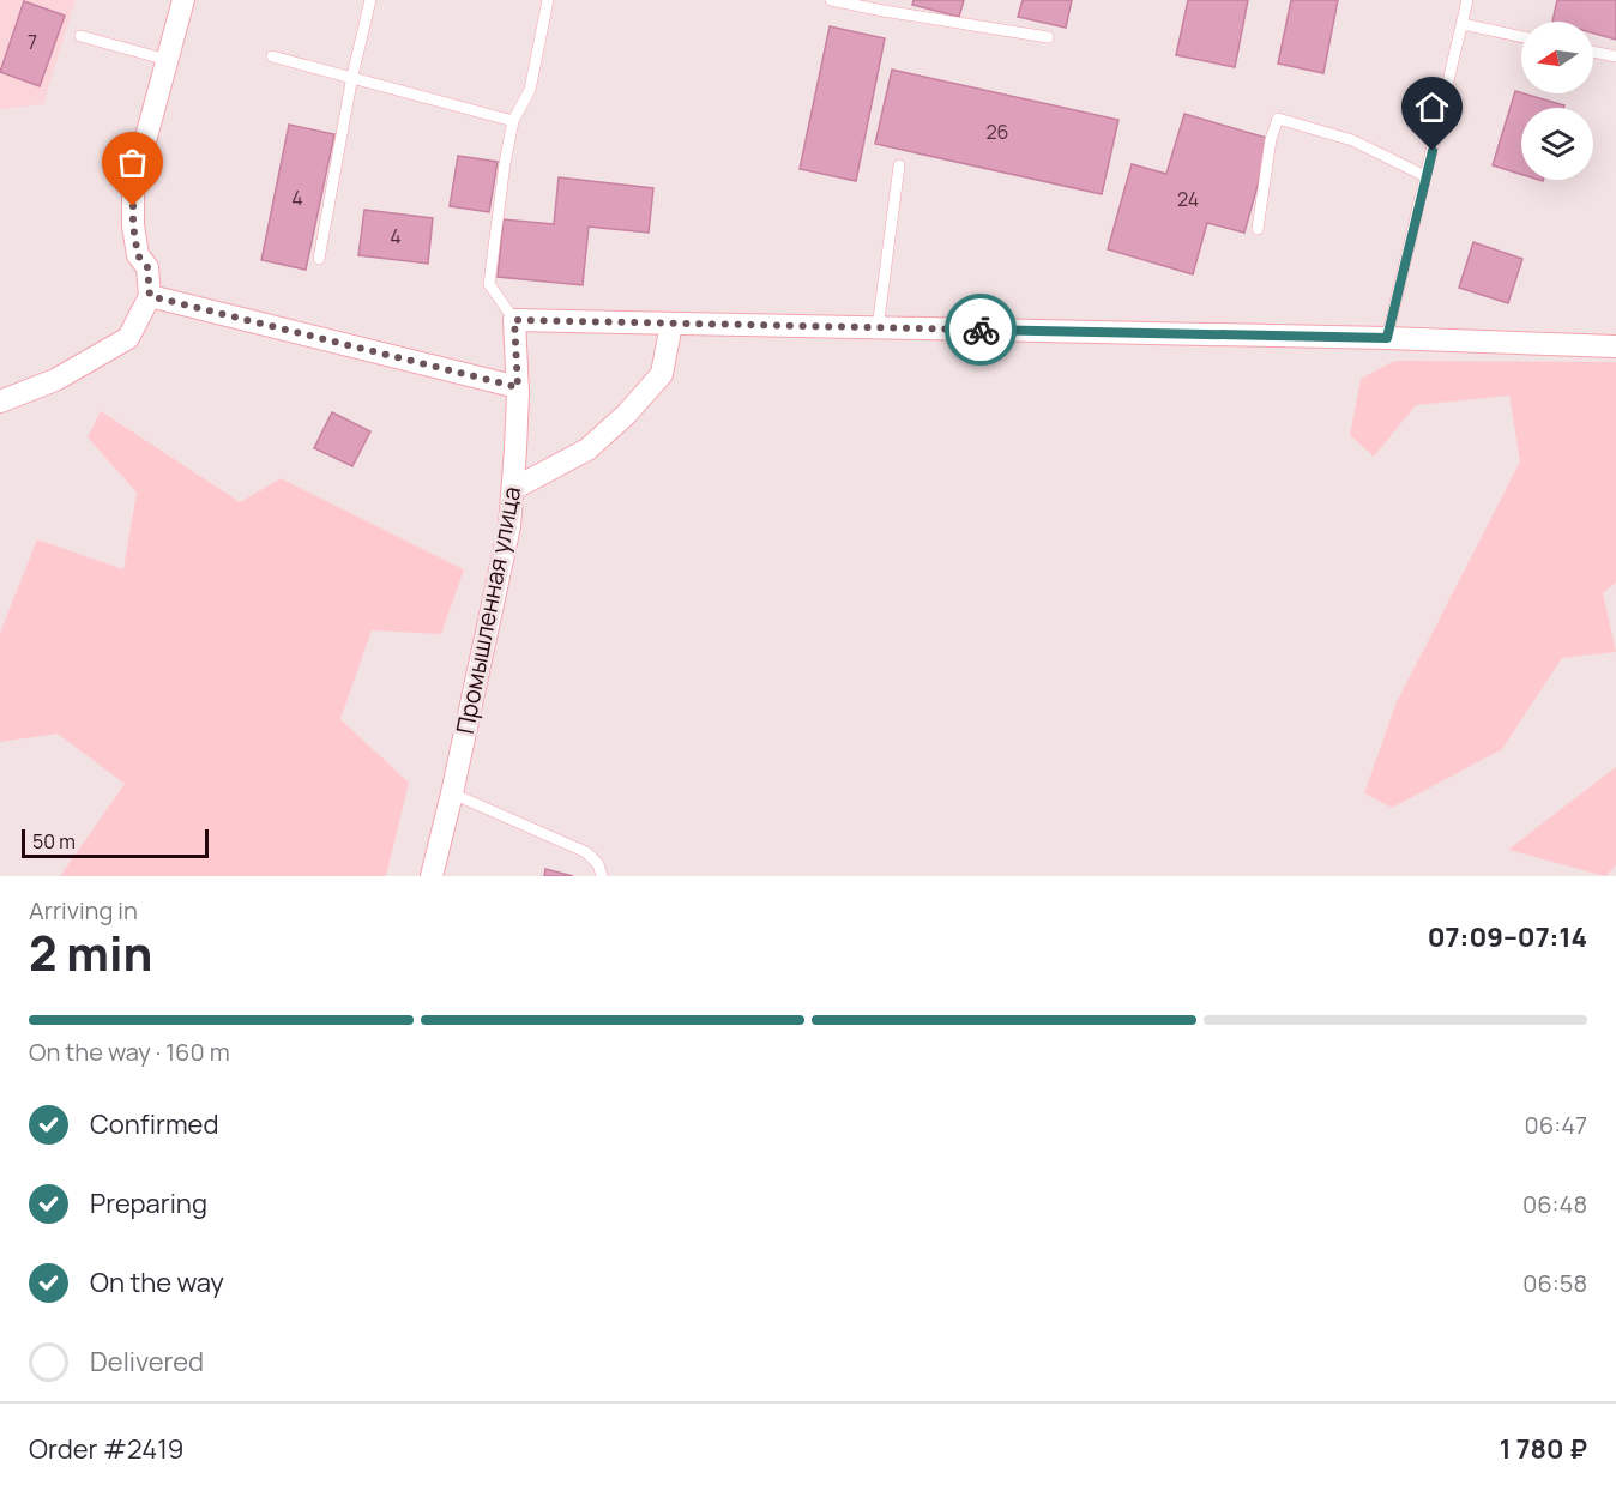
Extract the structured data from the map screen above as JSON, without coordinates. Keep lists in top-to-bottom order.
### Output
{
  "streets": {
    "street": ["Промышленная улица"]
  },
  "house_numbers": [
    "7",
    "26",
    "4",
    "24",
    "4"
  ],
  "scale_bar": "50 m",
  "north": "left",
  "page": {
    "scale": "50 m",
    "heading": ["2 min", "Arriving in", "07:09–07:14"],
    "panel": ["Order #2419", "1 780 ₽"],
    "bar": "On the way · 160 m",
    "list": [
      ["Confirmed", "06:47"],
      ["Preparing", "06:48"],
      ["On the way", "06:58"],
      "Delivered"
    ]
  }
}
